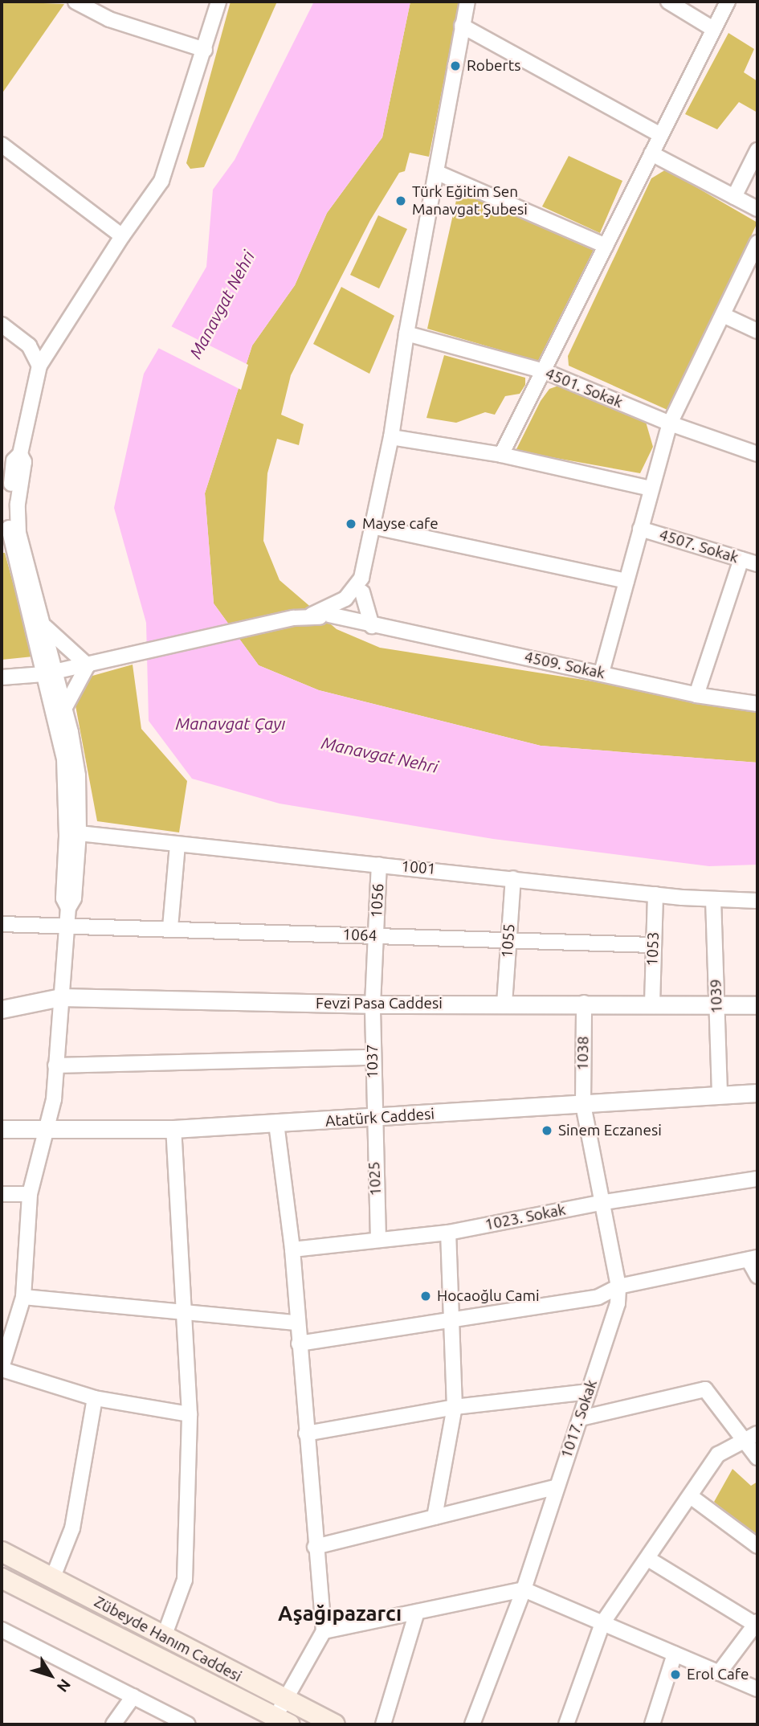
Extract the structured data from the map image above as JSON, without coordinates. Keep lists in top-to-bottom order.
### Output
{
  "streets": {
    "main road": ["Zübeyde Hanım Caddesi"],
    "street": [
      "4501. Sokak",
      "4507. Sokak",
      "4509. Sokak",
      "1001",
      "1056",
      "1064",
      "1055",
      "1053",
      "1039",
      "Fevzi Pasa Caddesi",
      "1038",
      "1037",
      "Atatürk Caddesi",
      "1025",
      "1023. Sokak",
      "1017. Sokak"
    ]
  },
  "crossings": [
    ["1001", "1056"],
    ["1001", "1055"],
    ["1001", "1053"],
    ["1001", "1039"],
    ["1056", "1064"],
    ["1056", "Fevzi Pasa Caddesi"],
    ["1056", "1037"],
    ["1064", "1055"],
    ["1064", "1053"],
    ["1055", "Fevzi Pasa Caddesi"],
    ["1053", "Fevzi Pasa Caddesi"],
    ["1039", "Fevzi Pasa Caddesi"],
    ["1039", "Atatürk Caddesi"],
    ["Fevzi Pasa Caddesi", "1038"],
    ["Fevzi Pasa Caddesi", "1037"],
    ["1038", "Atatürk Caddesi"],
    ["1038", "1017. Sokak"],
    ["1037", "Atatürk Caddesi"],
    ["1037", "1025"],
    ["Atatürk Caddesi", "1025"],
    ["Atatürk Caddesi", "1017. Sokak"],
    ["1025", "1023. Sokak"],
    ["1023. Sokak", "1017. Sokak"]
  ],
  "districts": ["Aşağıpazarcı"],
  "water": ["Manavgat Nehri", "Manavgat Çayı"],
  "places": [
    "Roberts",
    "Türk Eğitim Sen Manavgat Şubesi",
    "Mayse cafe",
    "Sinem Eczanesi",
    "Hocaoğlu Cami",
    "Erol Cafe"
  ],
  "north": "bottom right"
}
